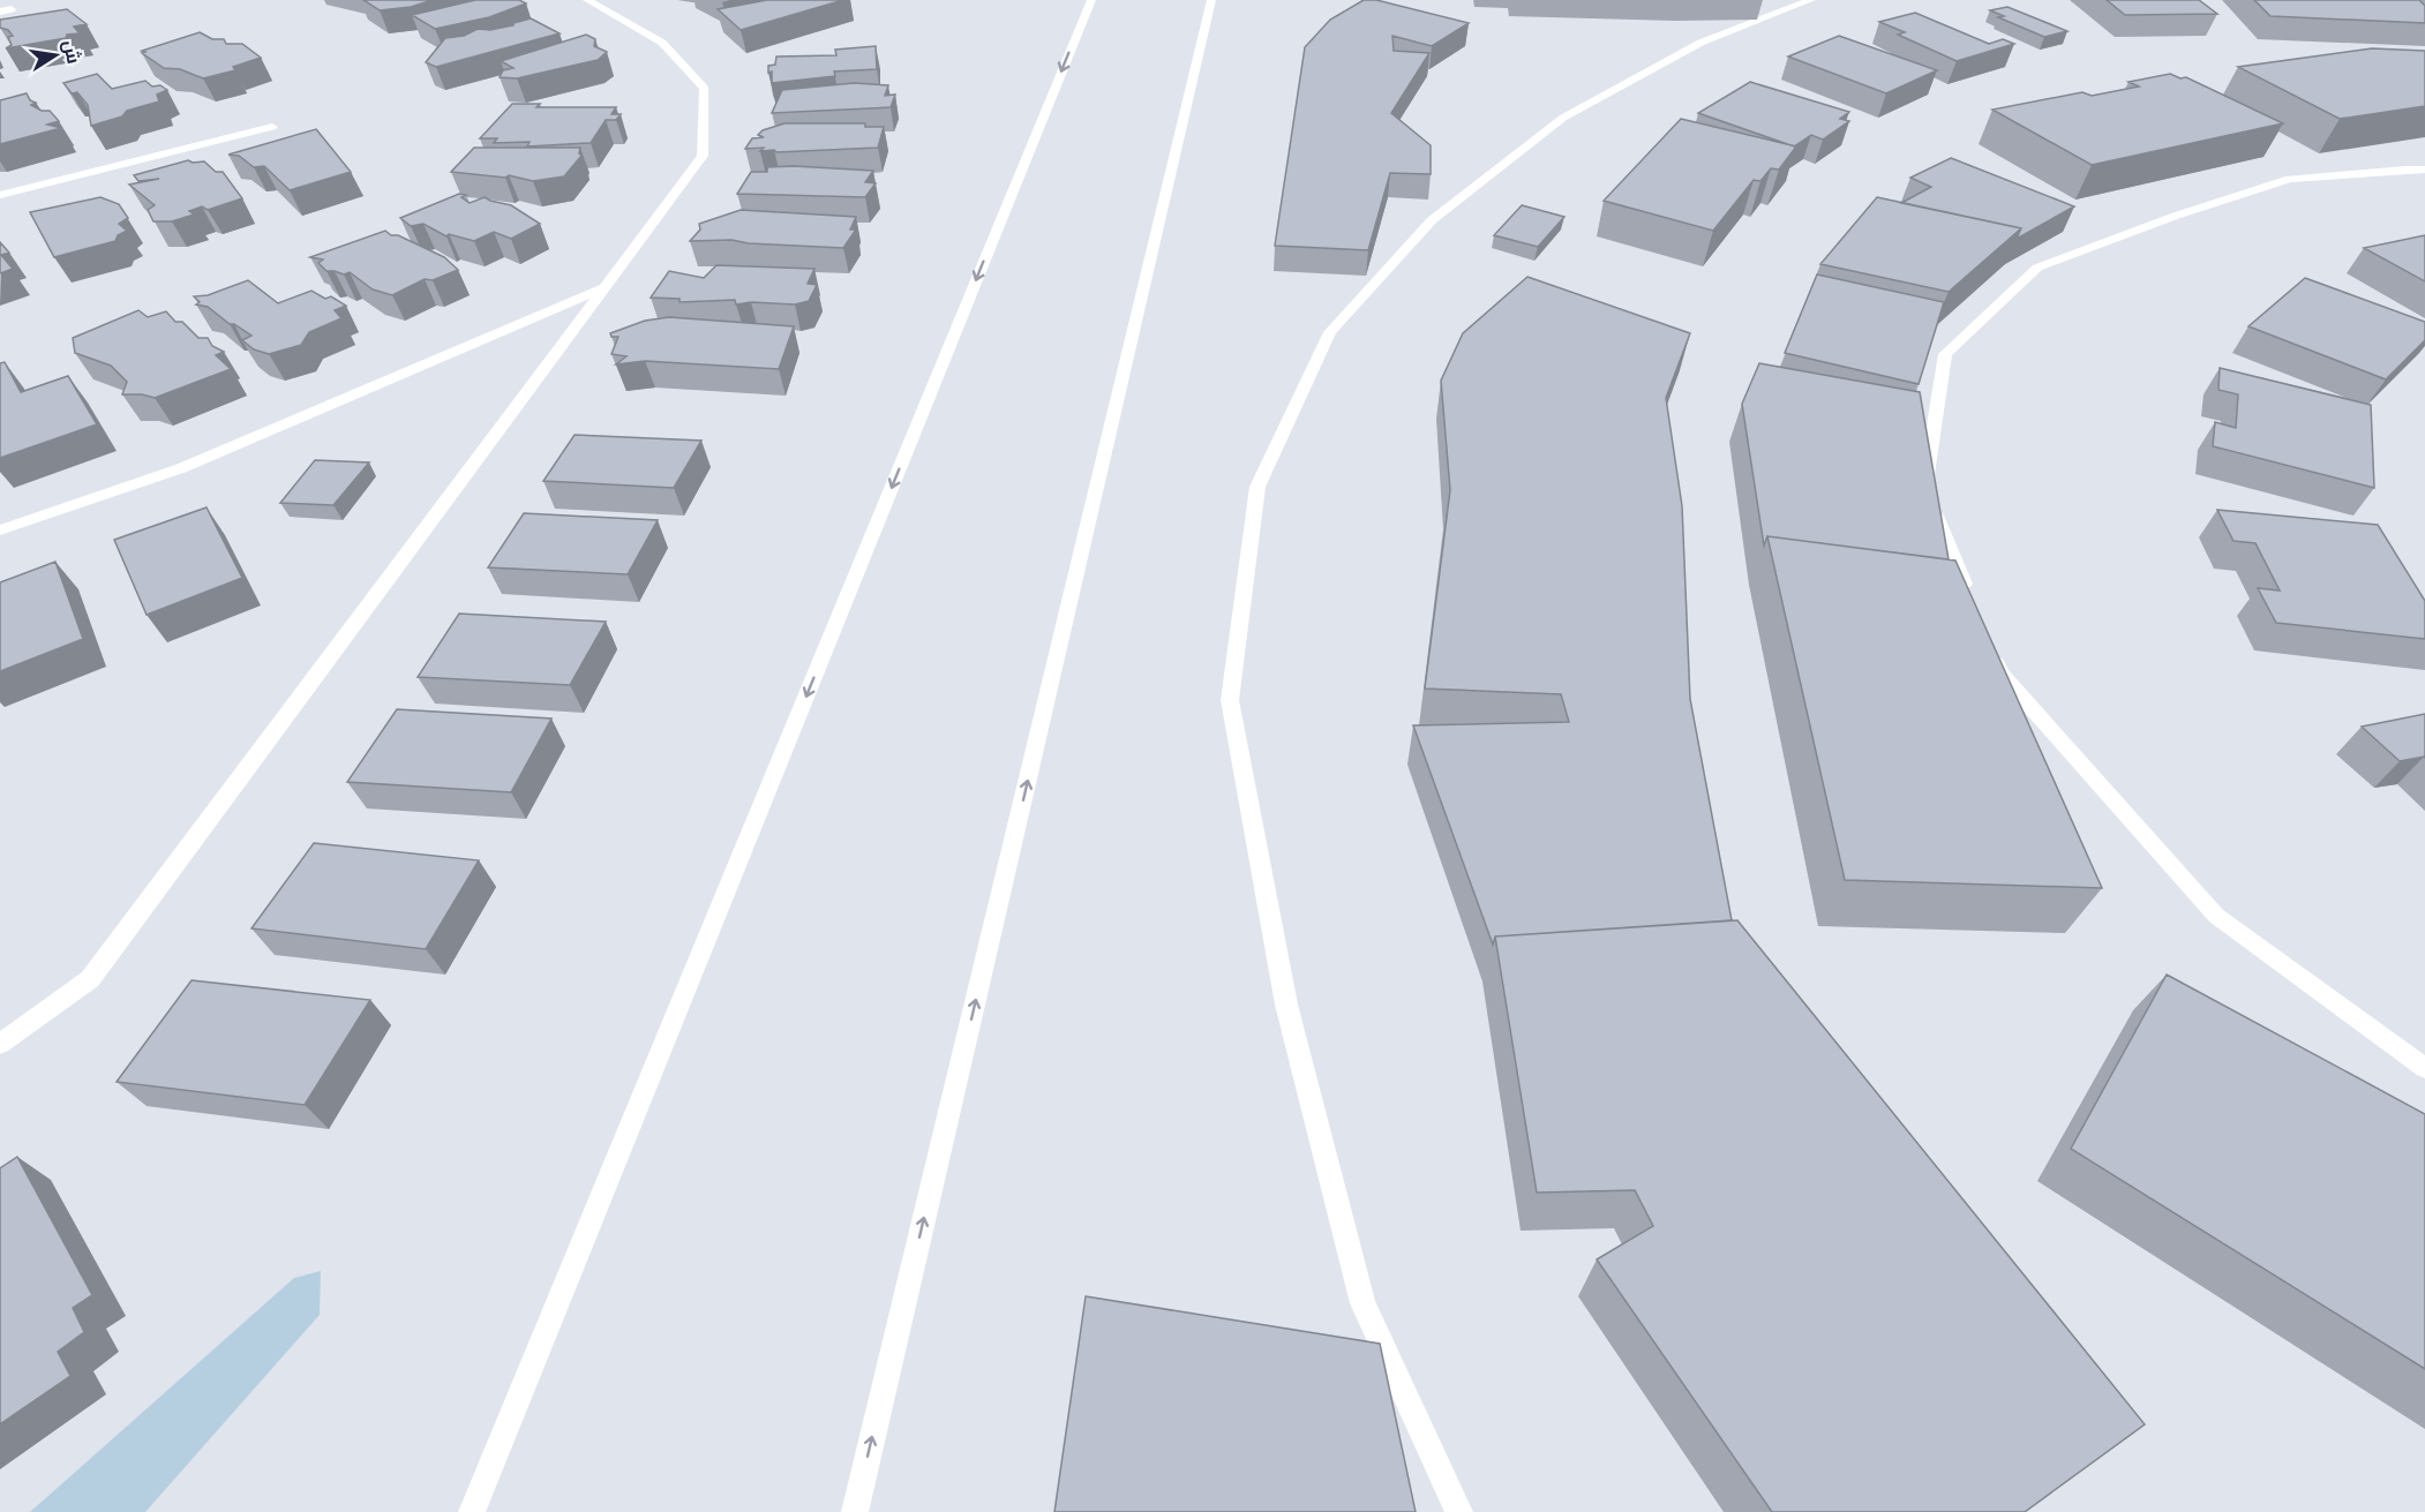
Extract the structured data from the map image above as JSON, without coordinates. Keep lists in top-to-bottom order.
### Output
{
  "north": "right"
}
